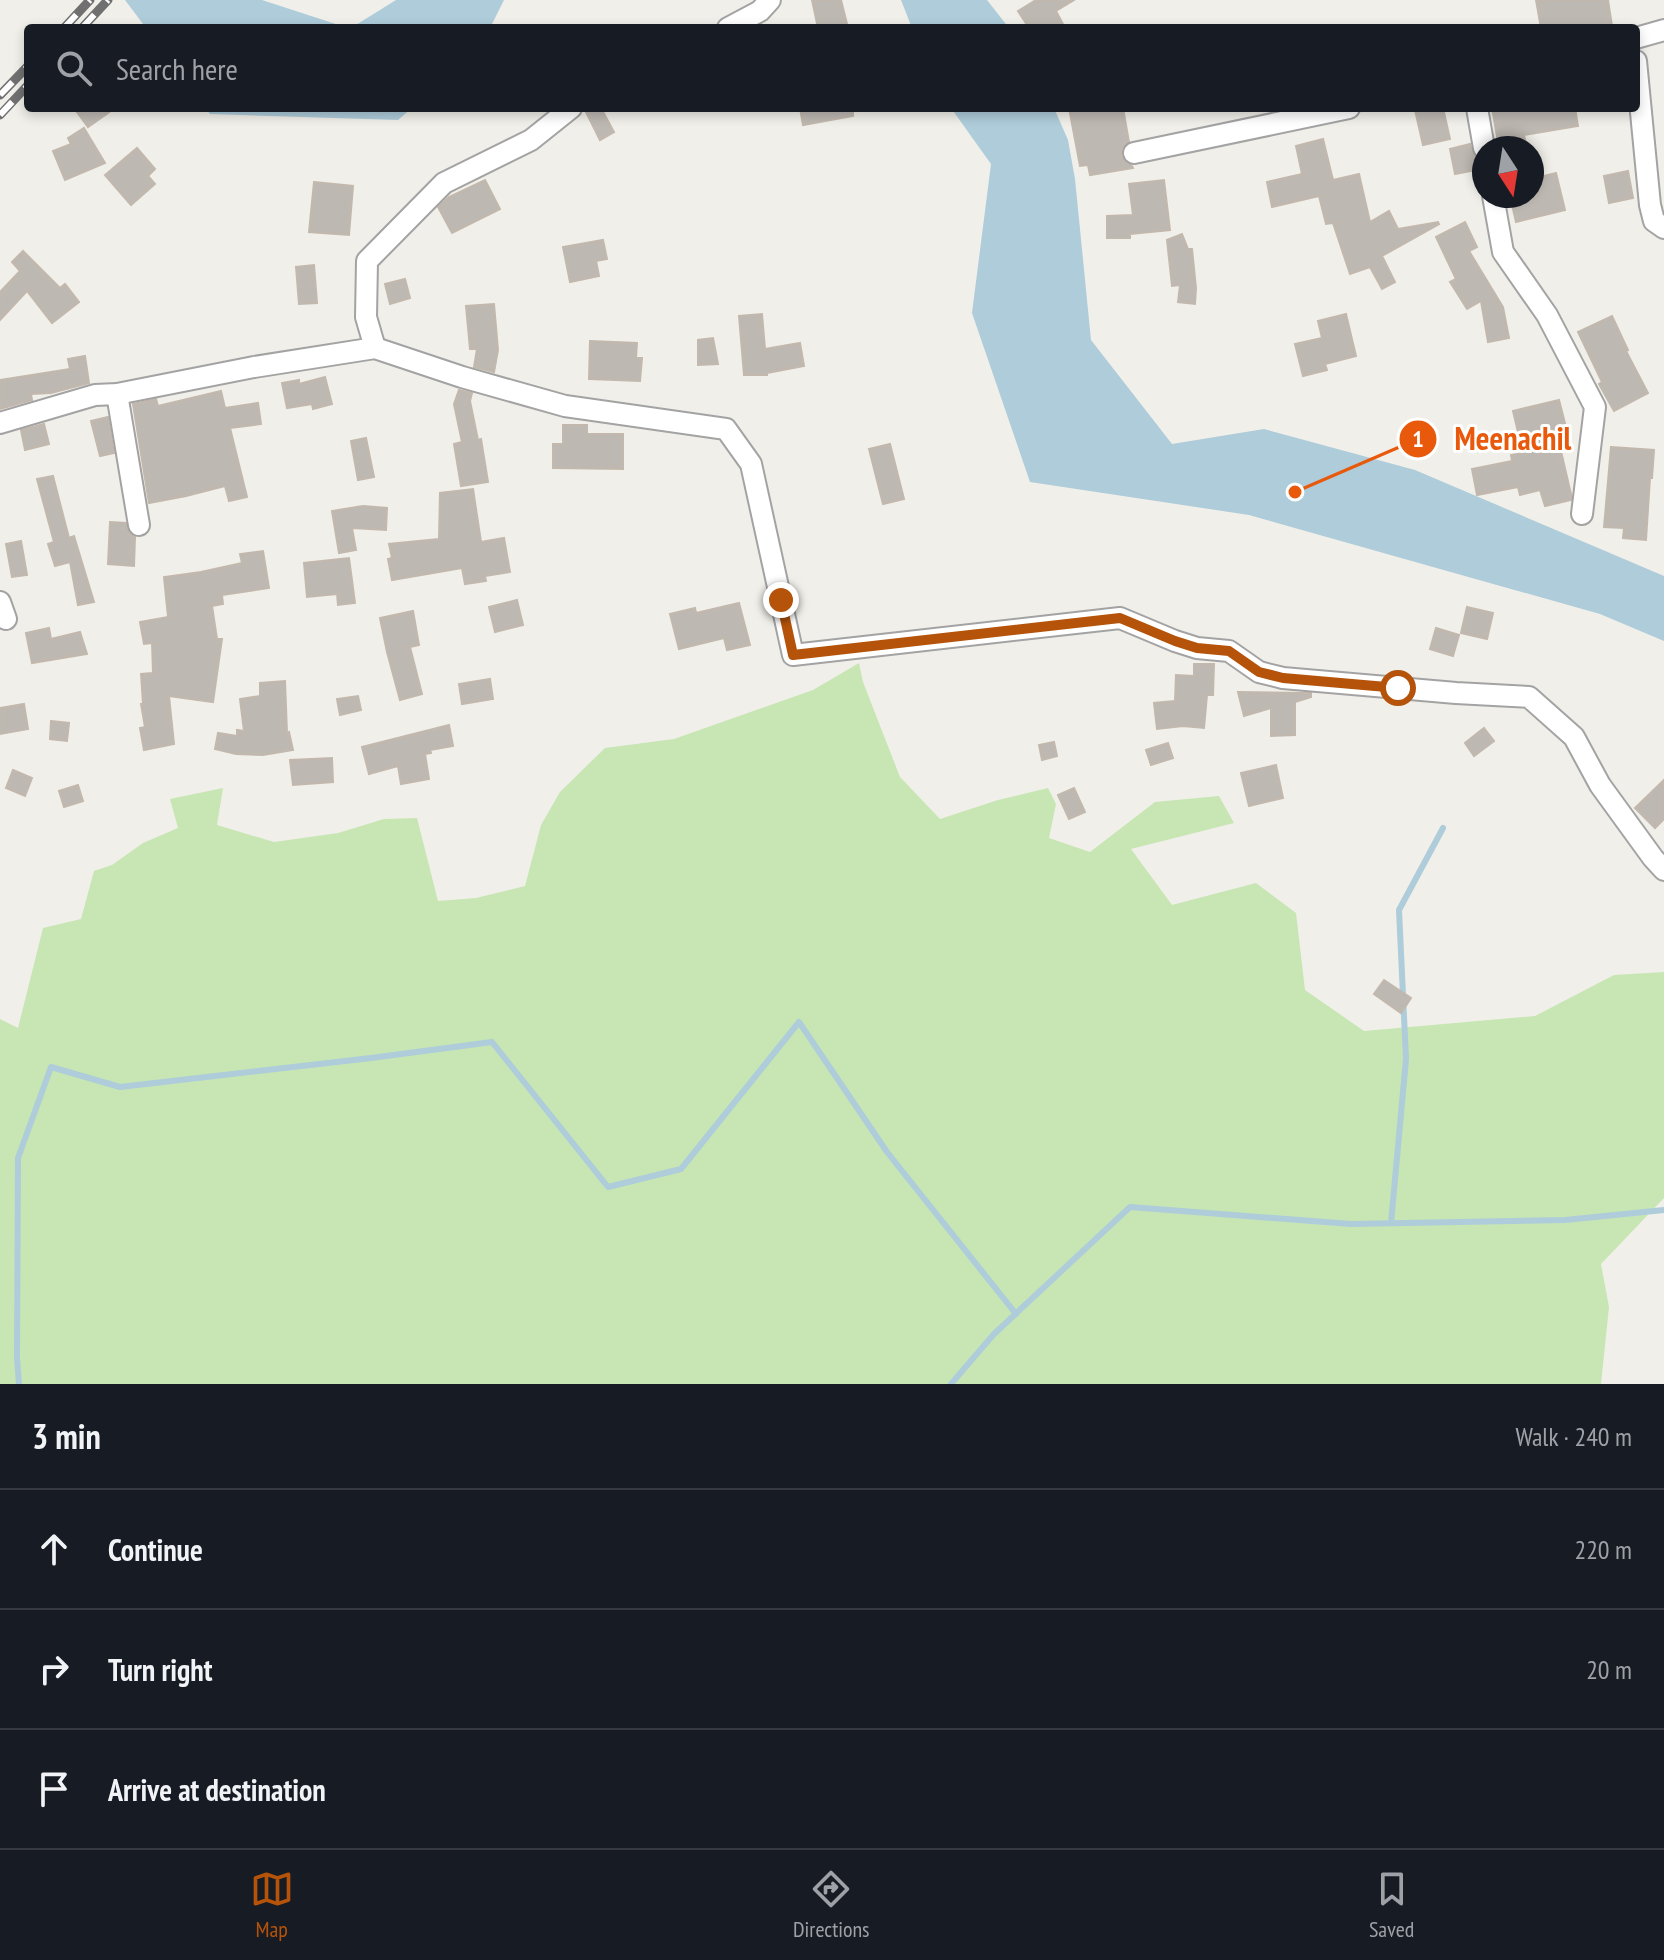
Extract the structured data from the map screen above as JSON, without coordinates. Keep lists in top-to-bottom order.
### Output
{
  "places": ["Meenachil"],
  "north": "bottom",
  "page": {
    "search": "Search here",
    "heading": ["3 min", "Walk · 240 m"],
    "list": [
      ["Continue", "220 m"],
      ["Turn right", "20 m"],
      "Arrive at destination"
    ],
    "nav": ["Map", "Directions", "Saved"]
  }
}
